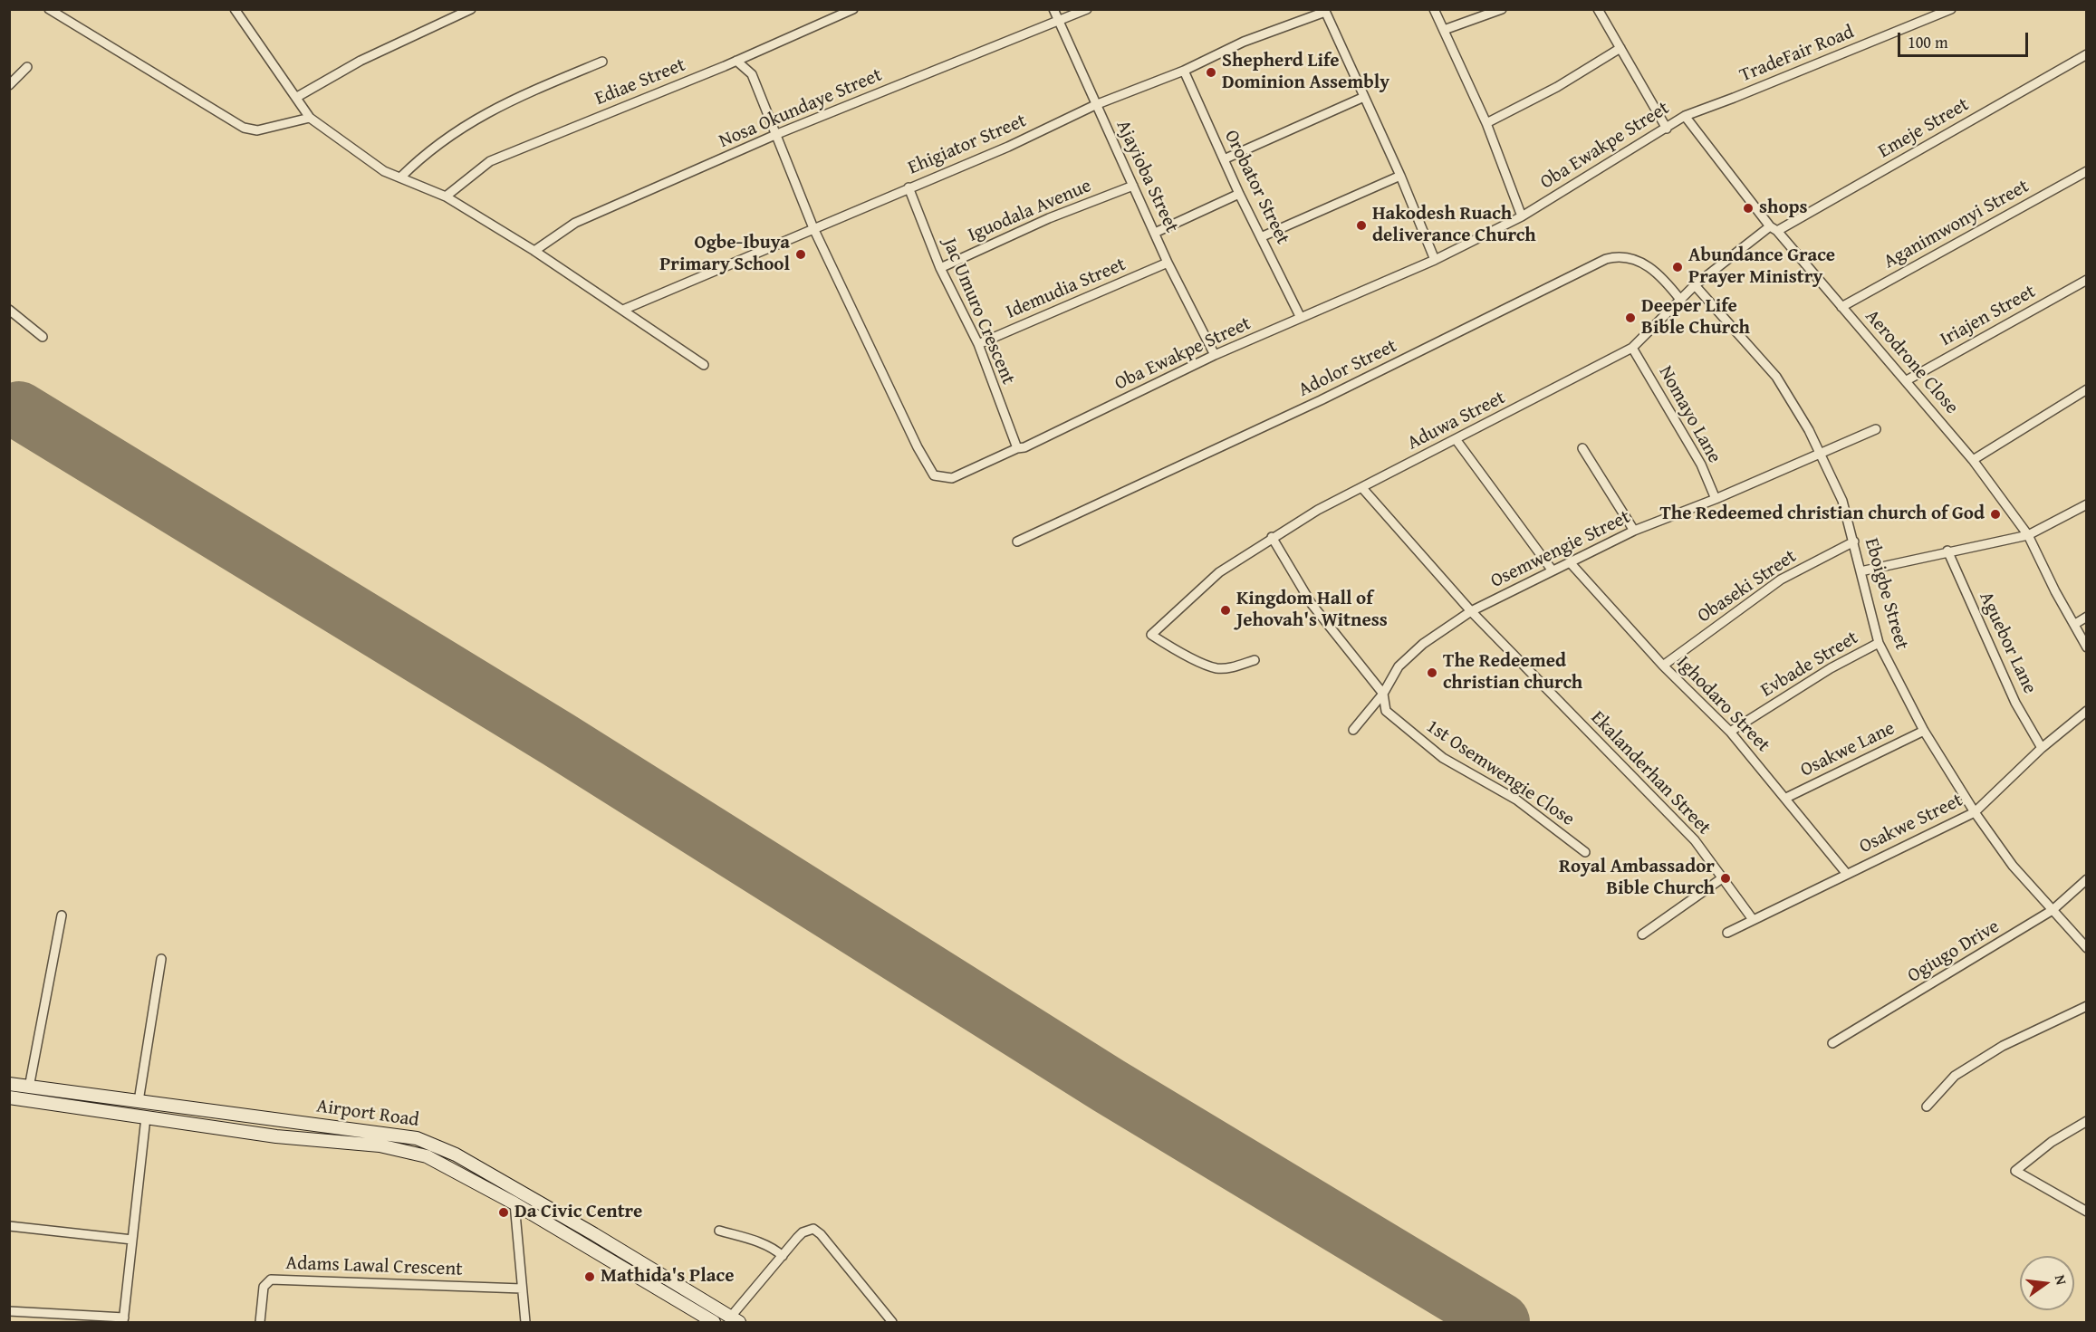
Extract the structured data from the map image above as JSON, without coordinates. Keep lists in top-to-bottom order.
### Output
{
  "streets": {
    "main road": ["Airport Road"],
    "street": [
      "TradeFair Road",
      "Ediae Street",
      "Nosa Okundaye Street",
      "Emeje Street",
      "Ehigiator Street",
      "Oba Ewakpe Street",
      "Ajayioba Street",
      "Orobator Street",
      "Iguodala Avenue",
      "Aganimwonyi Street",
      "Idemudia Street",
      "Jac Umuro Crescent",
      "Iriajen Street",
      "Aerodrone Close",
      "Adolor Street",
      "Nomayo Lane",
      "Aduwa Street",
      "Osemwengie Street",
      "Obaseki Street",
      "Eboigbe Street",
      "Aguebor Lane",
      "Evbade Street",
      "Ighodaro Street",
      "Osakwe Lane",
      "1st Osemwengie Close",
      "Ekalanderhan Street",
      "Osakwe Street",
      "Ogiugo Drive",
      "Adams Lawal Crescent"
    ]
  },
  "crossings": [
    ["TradeFair Road", "Oba Ewakpe Street"],
    ["TradeFair Road", "Aerodrone Close"],
    ["Nosa Okundaye Street", "Ajayioba Street"],
    ["Emeje Street", "Aerodrone Close"],
    ["Emeje Street", "Aduwa Street"],
    ["Ehigiator Street", "Oba Ewakpe Street"],
    ["Ehigiator Street", "Ajayioba Street"],
    ["Ehigiator Street", "Orobator Street"],
    ["Ehigiator Street", "Jac Umuro Crescent"],
    ["Oba Ewakpe Street", "Ajayioba Street"],
    ["Oba Ewakpe Street", "Orobator Street"],
    ["Oba Ewakpe Street", "Jac Umuro Crescent"],
    ["Oba Ewakpe Street", "Aerodrone Close"],
    ["Ajayioba Street", "Iguodala Avenue"],
    ["Ajayioba Street", "Idemudia Street"],
    ["Iguodala Avenue", "Jac Umuro Crescent"],
    ["Aganimwonyi Street", "Aerodrone Close"],
    ["Idemudia Street", "Jac Umuro Crescent"],
    ["Iriajen Street", "Aerodrone Close"],
    ["Aerodrone Close", "Aduwa Street"],
    ["Adolor Street", "Aduwa Street"],
    ["Nomayo Lane", "Aduwa Street"],
    ["Nomayo Lane", "Osemwengie Street"],
    ["Aduwa Street", "Eboigbe Street"],
    ["Aduwa Street", "1st Osemwengie Close"],
    ["Aduwa Street", "Ekalanderhan Street"],
    ["Osemwengie Street", "Eboigbe Street"],
    ["Osemwengie Street", "Ighodaro Street"],
    ["Osemwengie Street", "1st Osemwengie Close"],
    ["Osemwengie Street", "Ekalanderhan Street"],
    ["Obaseki Street", "Eboigbe Street"],
    ["Obaseki Street", "Ighodaro Street"],
    ["Eboigbe Street", "Evbade Street"],
    ["Eboigbe Street", "Osakwe Lane"],
    ["Eboigbe Street", "Osakwe Street"],
    ["Eboigbe Street", "Ogiugo Drive"],
    ["Aguebor Lane", "Osakwe Street"],
    ["Evbade Street", "Ighodaro Street"],
    ["Ighodaro Street", "Osakwe Lane"],
    ["Ighodaro Street", "Osakwe Street"],
    ["Ekalanderhan Street", "Osakwe Street"]
  ],
  "places": [
    "Shepherd Life Dominion Assembly",
    "shops",
    "Hakodesh Ruach deliverance Church",
    "Ogbe-Ibuya Primary School",
    "Abundance Grace Prayer Ministry",
    "Deeper Life Bible Church",
    "The Redeemed christian church of God",
    "Kingdom Hall of Jehovah's Witness",
    "The Redeemed christian church",
    "Royal Ambassador Bible Church",
    "Da Civic Centre",
    "Mathida's Place"
  ],
  "scale_bar": "100 m",
  "north": "right"
}
